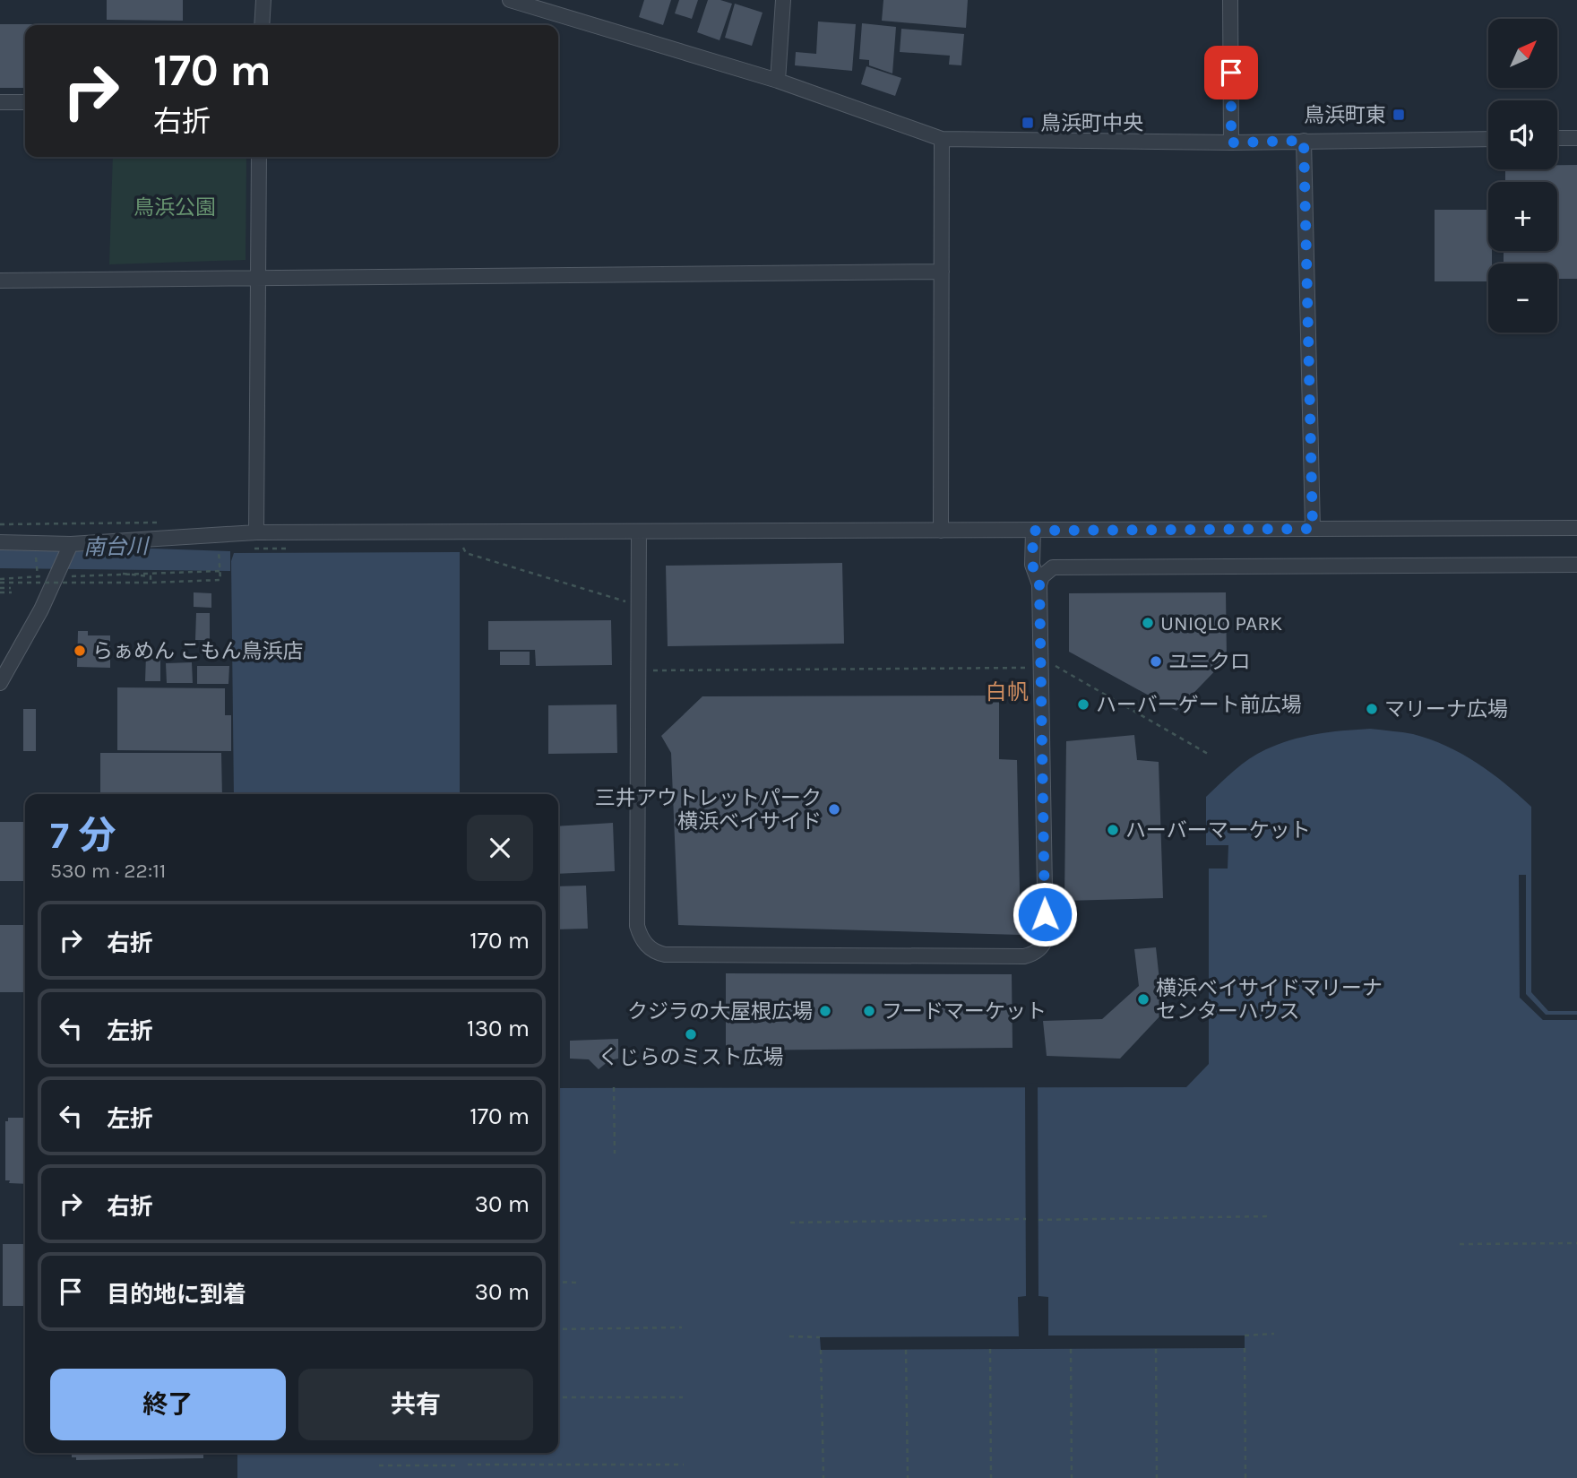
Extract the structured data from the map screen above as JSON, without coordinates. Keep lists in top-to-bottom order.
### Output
{
  "districts": ["白帆"],
  "water": ["南台川"],
  "parks": ["鳥浜公園"],
  "places": {
    "transit": ["鳥浜町東", "鳥浜町中央"],
    "other": [
      "UNIQLO PARK",
      "らぁめん こもん鳥浜店",
      "ユニクロ",
      "ハーバーゲート前広場",
      "マリーナ広場",
      "三井アウトレットパーク 横浜ベイサイド",
      "ハーバーマーケット",
      "横浜ベイサイドマリーナ センターハウス",
      "クジラの大屋根広場",
      "フードマーケット",
      "くじらのミスト広場"
    ]
  },
  "north": "top right",
  "page": {
    "map_buttons": ["+", "−"],
    "turn": ["170 m", "右折"],
    "heading": ["7 分", "530 m · 22:11"],
    "list": [
      {
        "name": "右折",
        "value": "170 m"
      },
      {
        "name": "左折",
        "value": "130 m"
      },
      {
        "name": "左折",
        "value": "170 m"
      },
      {
        "name": "右折",
        "value": "30 m"
      },
      {
        "name": "目的地に到着",
        "value": "30 m"
      }
    ],
    "buttons": ["終了", "共有"]
  }
}
